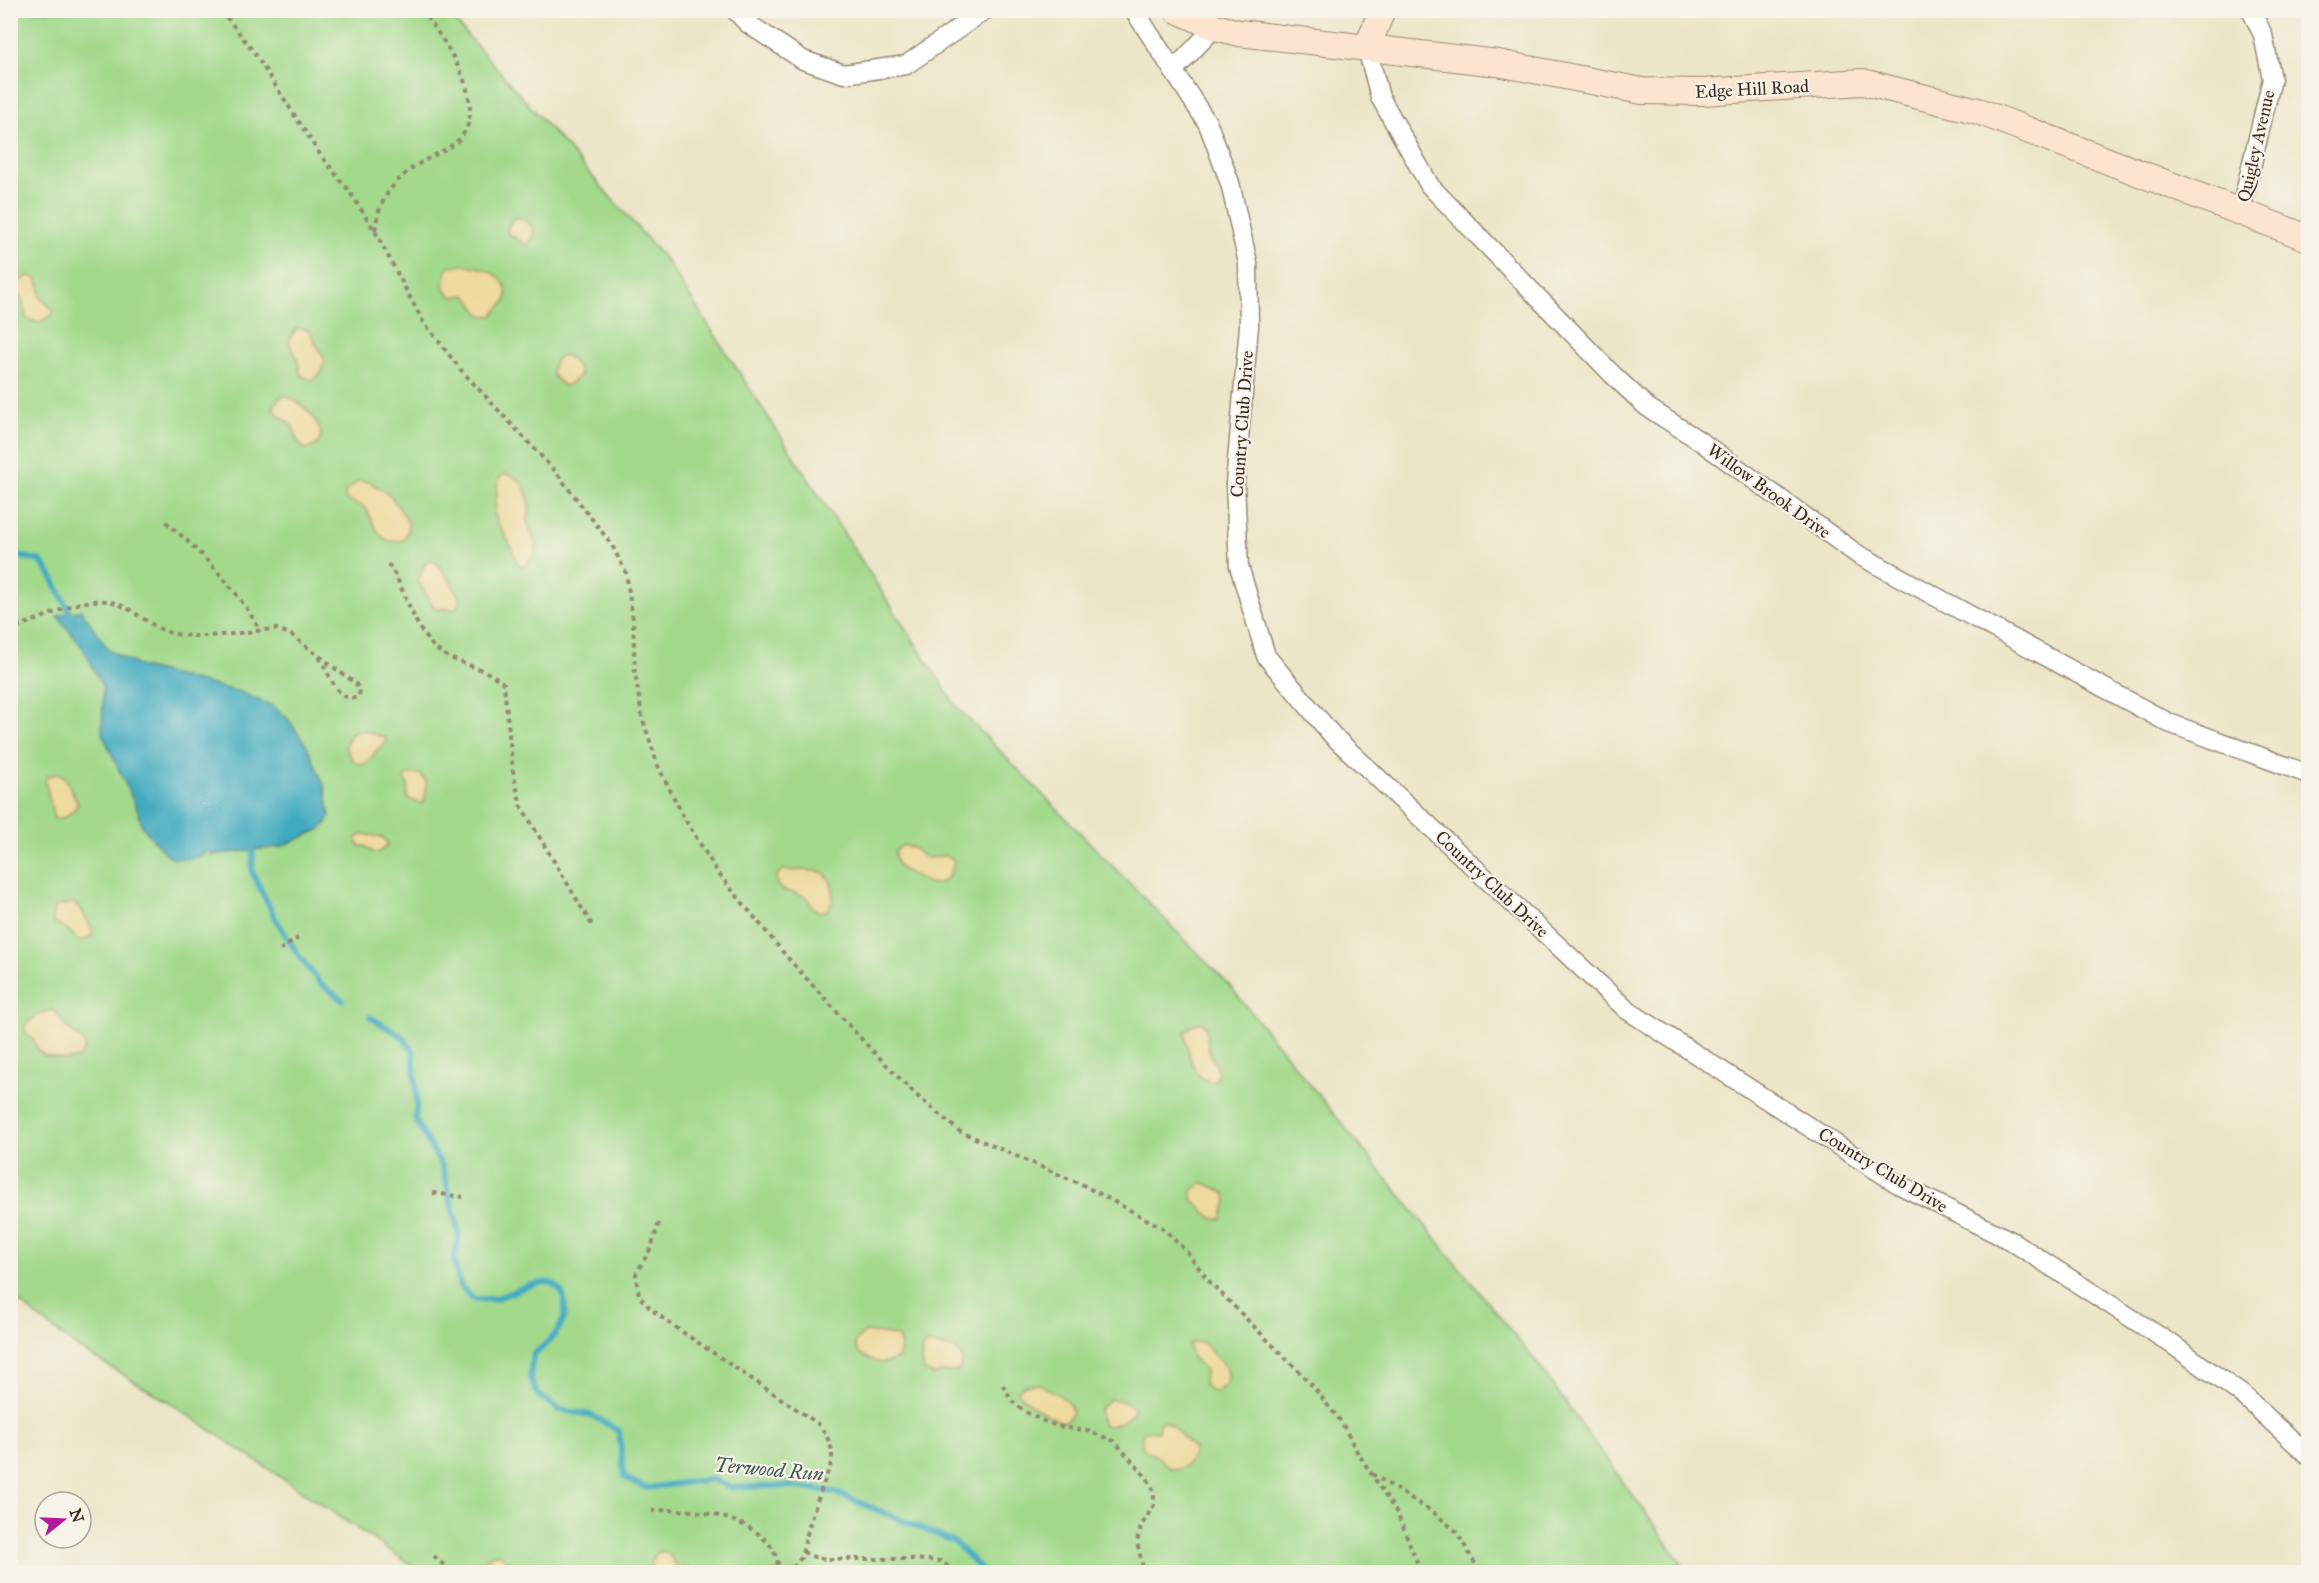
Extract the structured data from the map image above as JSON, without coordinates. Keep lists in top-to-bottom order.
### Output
{
  "streets": {
    "street": [
      "Edge Hill Road",
      "Quigley Avenue",
      "Country Club Drive",
      "Willow Brook Drive"
    ]
  },
  "crossings": [
    ["Edge Hill Road", "Quigley Avenue"],
    ["Edge Hill Road", "Willow Brook Drive"]
  ],
  "water": ["Terwood Run"],
  "north": "right"
}
